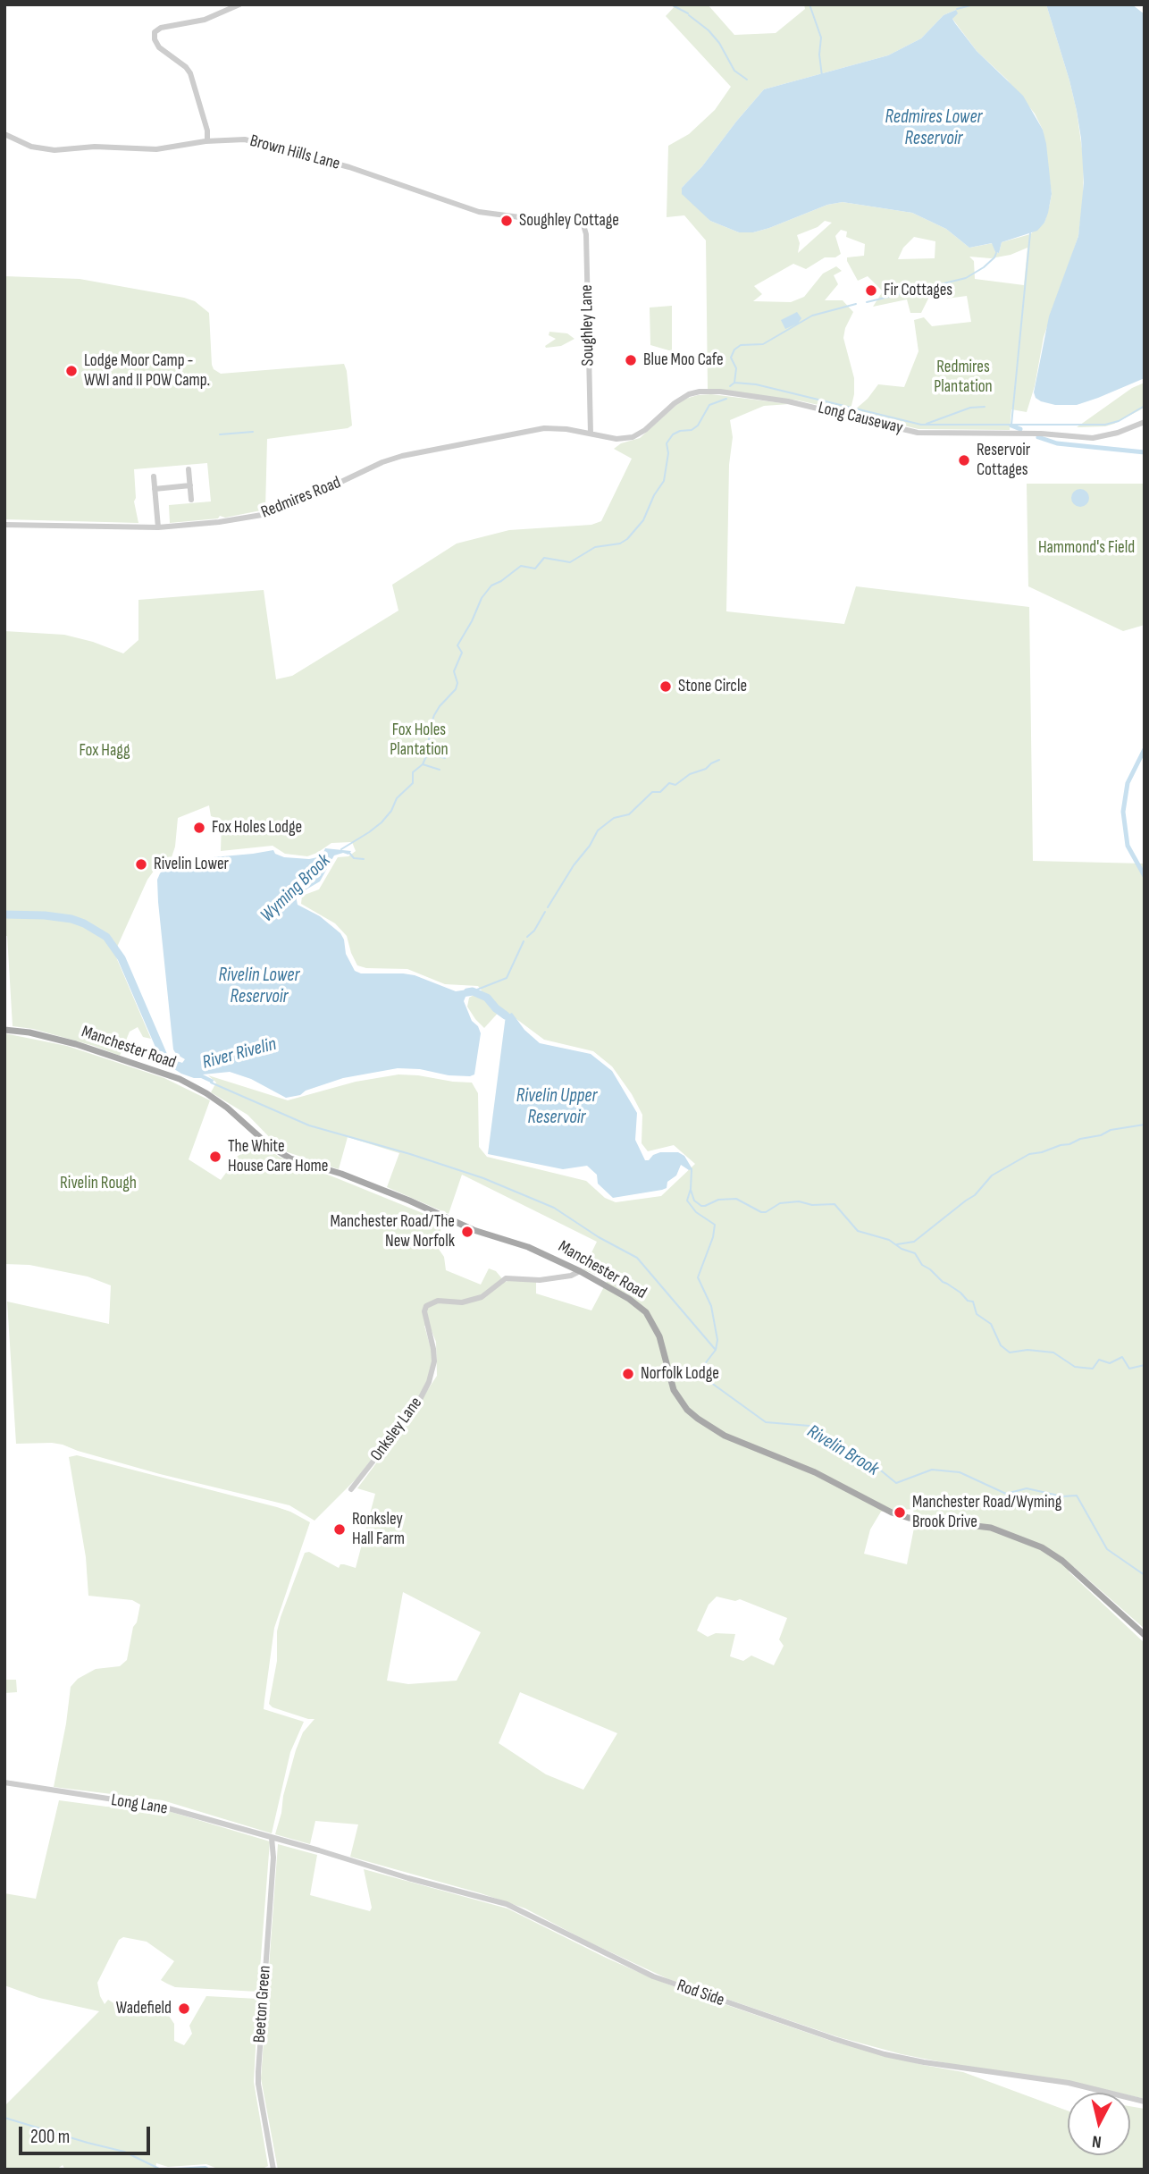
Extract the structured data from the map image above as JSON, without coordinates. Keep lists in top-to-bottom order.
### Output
{
  "streets": {
    "main road": ["Manchester Road"],
    "street": [
      "Brown Hills Lane",
      "Soughley Lane",
      "Long Causeway",
      "Redmires Road",
      "Onksley Lane",
      "Long Lane",
      "Rod Side",
      "Beeton Green"
    ]
  },
  "crossings": [
    ["Brown Hills Lane", "Soughley Lane"],
    ["Soughley Lane", "Long Causeway"],
    ["Soughley Lane", "Redmires Road"],
    ["Long Causeway", "Redmires Road"],
    ["Manchester Road", "Onksley Lane"],
    ["Long Lane", "Rod Side"],
    ["Long Lane", "Beeton Green"],
    ["Rod Side", "Beeton Green"]
  ],
  "water": [
    "Redmires Lower Reservoir",
    "Wyming Brook",
    "Rivelin Lower Reservoir",
    "River Rivelin",
    "Rivelin Upper Reservoir",
    "Rivelin Brook"
  ],
  "parks": [
    "Redmires Plantation",
    "Hammond's Field",
    "Fox Holes Plantation",
    "Fox Hagg",
    "Rivelin Rough"
  ],
  "places": [
    "Soughley Cottage",
    "Fir Cottages",
    "Blue Moo Cafe",
    "Lodge Moor Camp - WWI and II POW Camp.",
    "Reservoir Cottages",
    "Stone Circle",
    "Fox Holes Lodge",
    "Rivelin Lower",
    "The White House Care Home",
    "Manchester Road/The New Norfolk",
    "Norfolk Lodge",
    "Manchester Road/Wyming Brook Drive",
    "Ronksley Hall Farm",
    "Wadefield"
  ],
  "scale_bar": "200 m",
  "north": "bottom"
}
